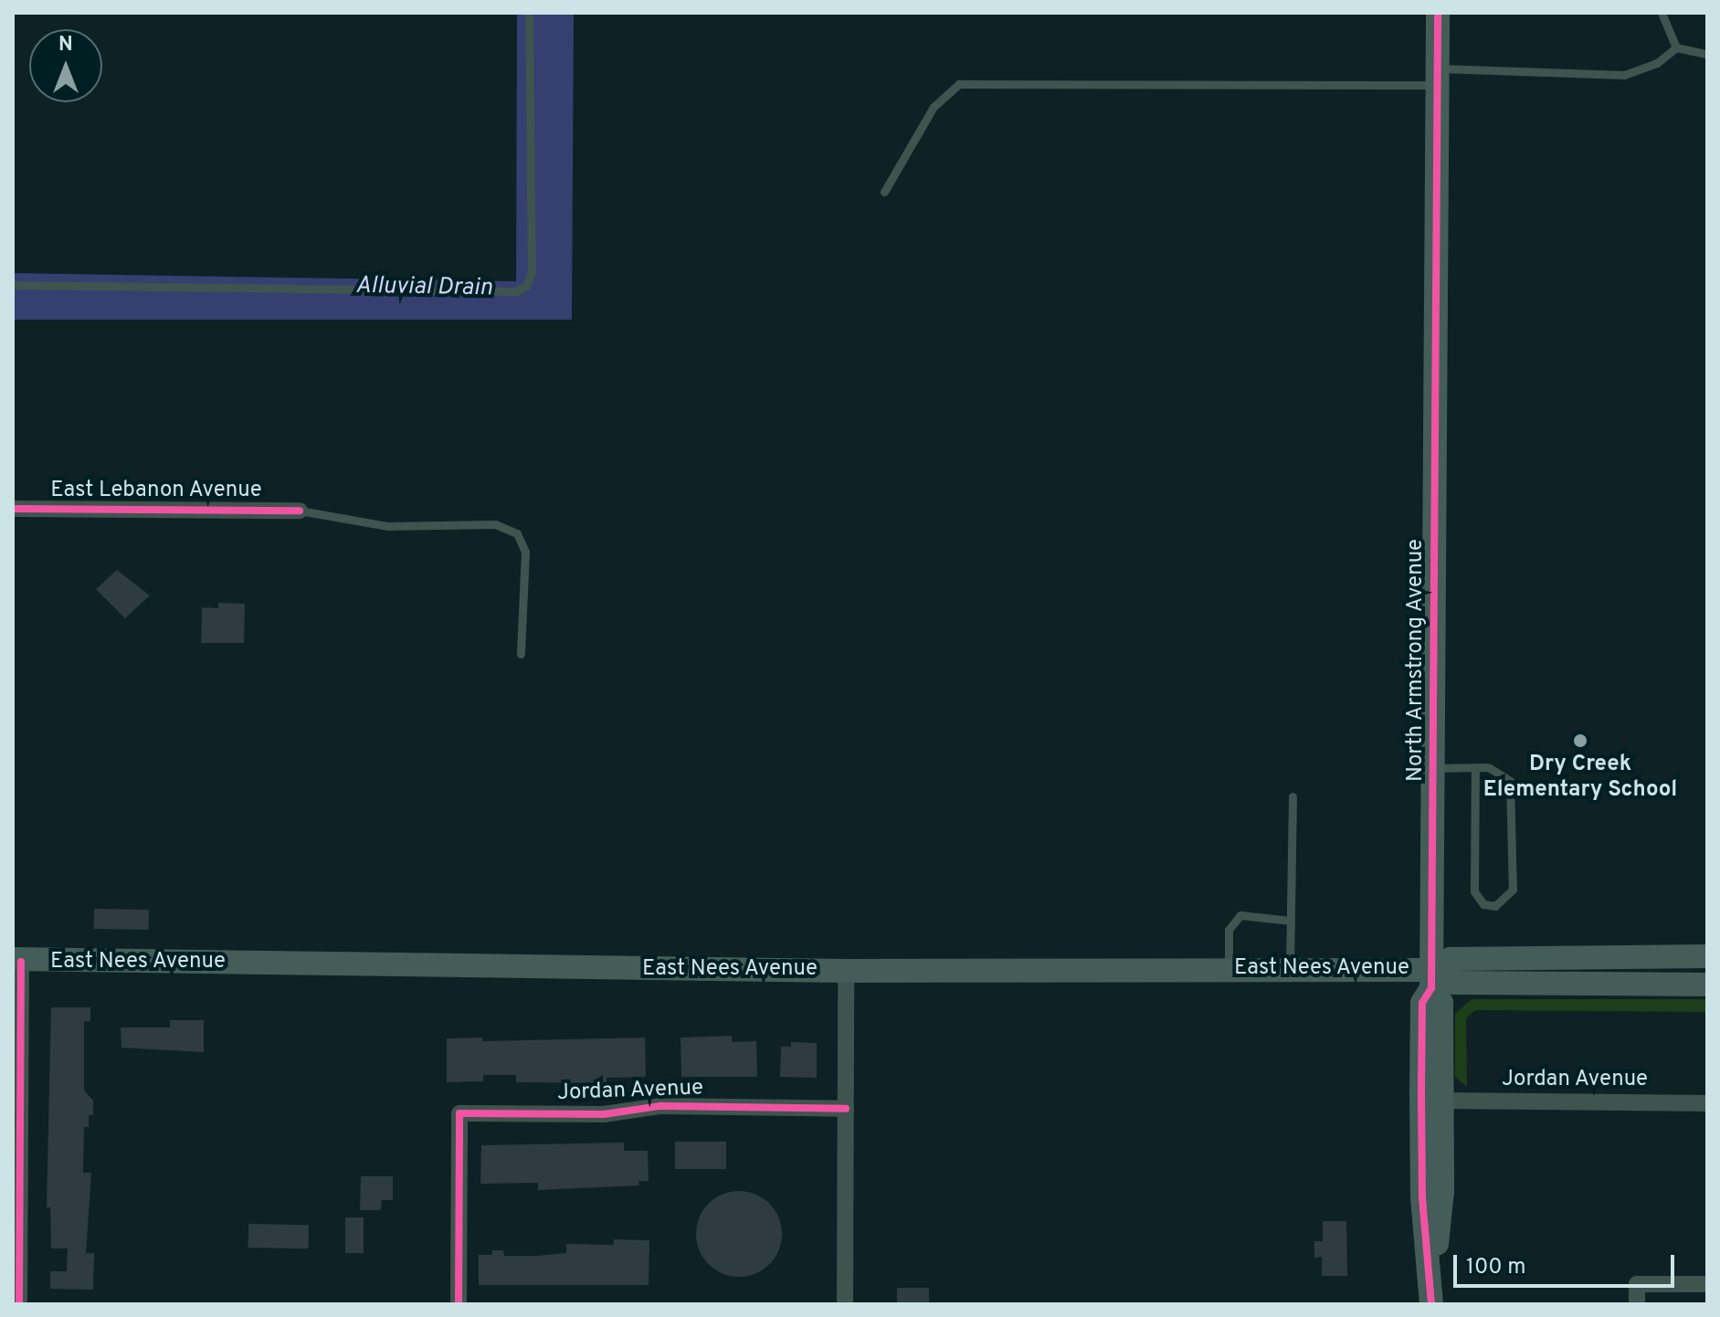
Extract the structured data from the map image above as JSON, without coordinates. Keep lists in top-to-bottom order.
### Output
{
  "streets": {
    "main road": ["North Armstrong Avenue", "East Nees Avenue"],
    "street": ["East Lebanon Avenue", "Jordan Avenue"]
  },
  "crossings": [
    ["North Armstrong Avenue", "East Nees Avenue"],
    ["North Armstrong Avenue", "Jordan Avenue"]
  ],
  "water": ["Alluvial Drain"],
  "places": ["Dry Creek Elementary School"],
  "scale_bar": "100 m",
  "north": "top"
}
